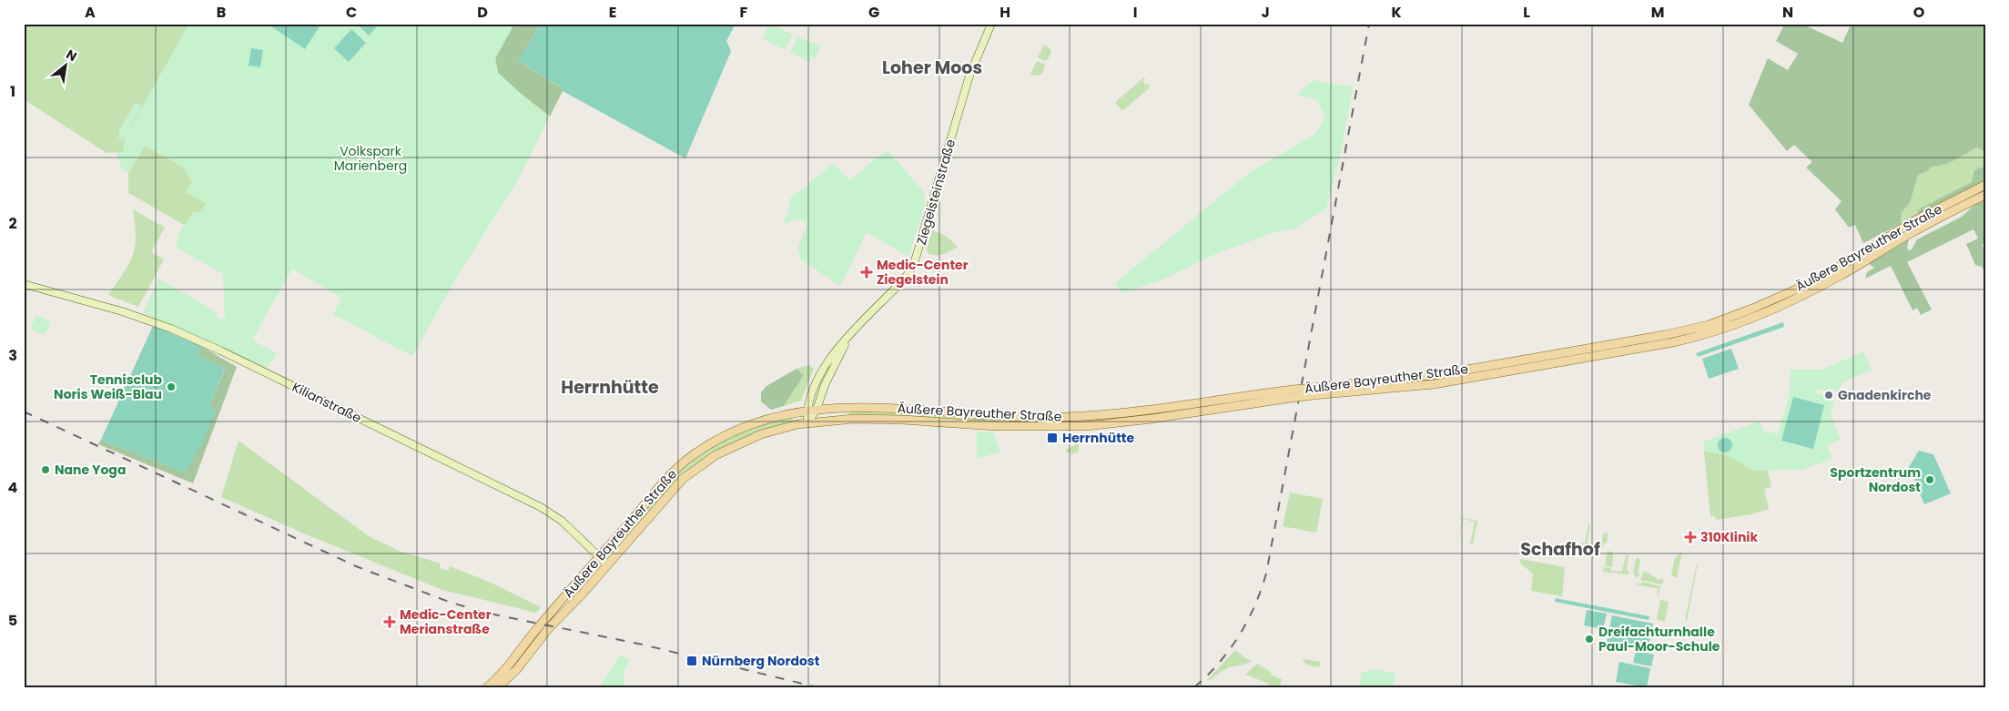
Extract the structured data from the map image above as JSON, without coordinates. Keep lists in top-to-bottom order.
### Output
{
  "streets": {
    "main road": ["Ziegelsteinstraße", "Äußere Bayreuther Straße", "Kilianstraße"]
  },
  "crossings": [
    ["Ziegelsteinstraße", "Äußere Bayreuther Straße"],
    ["Äußere Bayreuther Straße", "Kilianstraße"]
  ],
  "districts": ["Loher Moos", "Herrnhütte", "Schafhof"],
  "parks": ["Volkspark Marienberg"],
  "places": {
    "health": ["Medic-Center Ziegelstein", "310Klinik", "Medic-Center Merianstraße"],
    "other": [
      "Tennisclub Noris Weiß-Blau",
      "Gnadenkirche",
      "Nane Yoga",
      "Sportzentrum Nordost",
      "Dreifachturnhalle Paul-Moor-Schule"
    ],
    "transit": ["Herrnhütte", "Nürnberg Nordost"]
  },
  "north": "top right",
  "grid": {
    "columns": [
      "A",
      "B",
      "C",
      "D",
      "E",
      "F",
      "G",
      "H",
      "I",
      "J",
      "K",
      "L",
      "M",
      "N",
      "O"
    ],
    "rows": [
      "1",
      "2",
      "3",
      "4",
      "5"
    ]
  }
}
